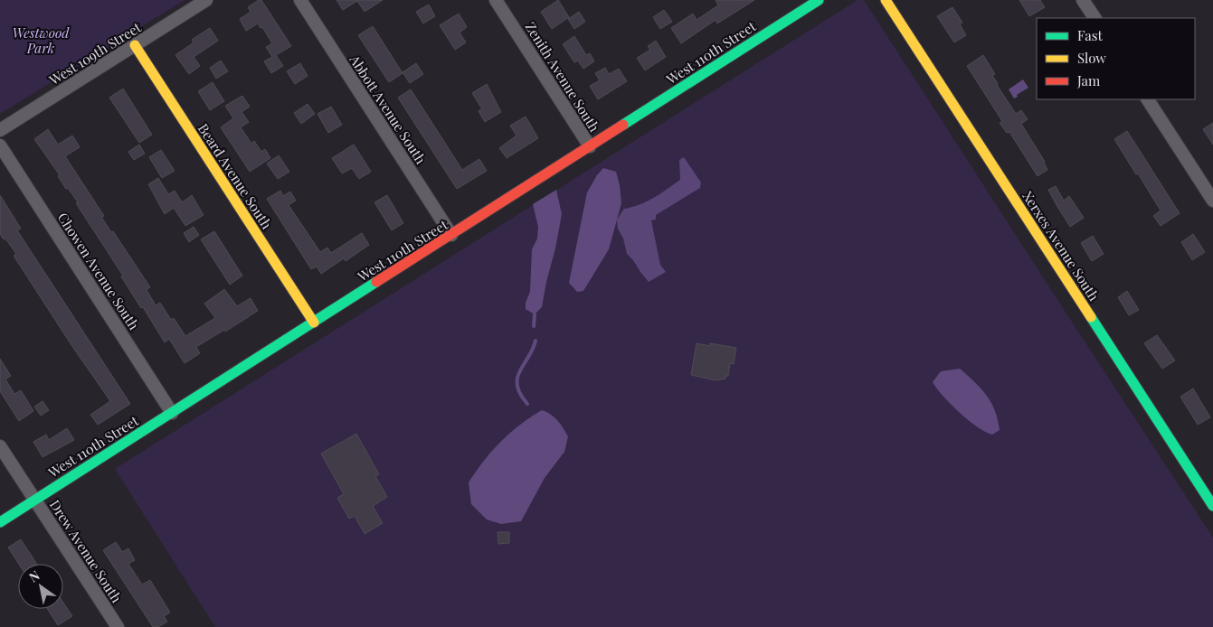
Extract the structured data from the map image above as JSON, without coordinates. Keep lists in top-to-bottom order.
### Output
{
  "streets": {
    "street": [
      "West 110th Street",
      "West 109th Street",
      "Zenith Avenue South",
      "Abbott Avenue South",
      "Beard Avenue South",
      "Xerxes Avenue South",
      "Chowen Avenue South",
      "Drew Avenue South"
    ]
  },
  "crossings": [
    ["West 110th Street", "Zenith Avenue South"],
    ["West 110th Street", "Abbott Avenue South"],
    ["West 110th Street", "Beard Avenue South"],
    ["West 110th Street", "Chowen Avenue South"],
    ["West 110th Street", "Drew Avenue South"],
    ["West 109th Street", "Beard Avenue South"]
  ],
  "parks": ["Westwood Park"],
  "legend": ["Fast", "Slow", "Jam"],
  "north": "top left"
}
